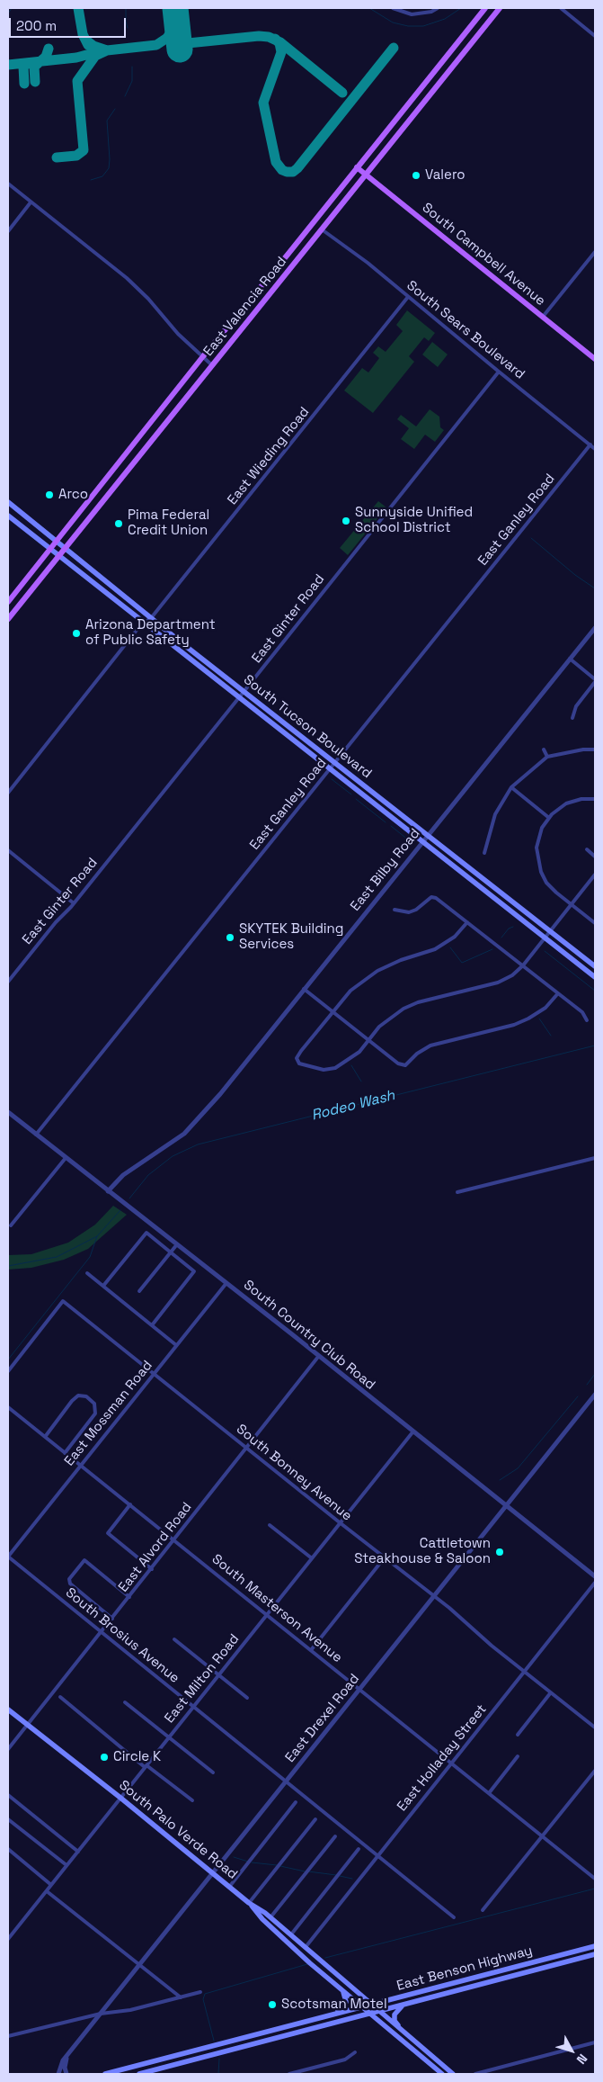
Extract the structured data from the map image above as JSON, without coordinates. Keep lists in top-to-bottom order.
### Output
{
  "streets": {
    "main road": [
      "South Campbell Avenue",
      "East Valencia Road",
      "South Tucson Boulevard",
      "South Palo Verde Road",
      "East Benson Highway"
    ],
    "street": [
      "South Sears Boulevard",
      "East Wieding Road",
      "East Ganley Road",
      "East Ginter Road",
      "East Bilby Road",
      "South Country Club Road",
      "East Mossman Road",
      "South Bonney Avenue",
      "East Alvord Road",
      "South Masterson Avenue",
      "South Brosius Avenue",
      "East Milton Road",
      "East Drexel Road",
      "East Holladay Street"
    ]
  },
  "crossings": [
    ["South Campbell Avenue", "East Valencia Road"],
    ["East Valencia Road", "South Sears Boulevard"],
    ["East Valencia Road", "South Tucson Boulevard"],
    ["South Sears Boulevard", "East Wieding Road"],
    ["South Sears Boulevard", "East Ganley Road"],
    ["South Sears Boulevard", "East Ginter Road"],
    ["East Wieding Road", "South Tucson Boulevard"],
    ["East Ganley Road", "South Tucson Boulevard"],
    ["East Ganley Road", "South Country Club Road"],
    ["East Ginter Road", "South Tucson Boulevard"],
    ["South Tucson Boulevard", "East Bilby Road"],
    ["East Bilby Road", "South Country Club Road"],
    ["South Country Club Road", "East Mossman Road"],
    ["South Country Club Road", "East Alvord Road"],
    ["South Country Club Road", "East Milton Road"],
    ["South Country Club Road", "East Drexel Road"],
    ["East Mossman Road", "South Bonney Avenue"],
    ["East Mossman Road", "South Masterson Avenue"],
    ["East Mossman Road", "South Brosius Avenue"],
    ["South Bonney Avenue", "East Alvord Road"],
    ["South Bonney Avenue", "East Milton Road"],
    ["South Bonney Avenue", "East Drexel Road"],
    ["South Bonney Avenue", "East Holladay Street"],
    ["East Alvord Road", "South Masterson Avenue"],
    ["East Alvord Road", "South Brosius Avenue"],
    ["East Alvord Road", "South Palo Verde Road"],
    ["South Masterson Avenue", "East Milton Road"],
    ["South Masterson Avenue", "East Drexel Road"],
    ["South Masterson Avenue", "East Holladay Street"],
    ["South Brosius Avenue", "East Milton Road"],
    ["South Brosius Avenue", "East Drexel Road"],
    ["South Brosius Avenue", "East Holladay Street"],
    ["East Milton Road", "South Palo Verde Road"],
    ["East Drexel Road", "South Palo Verde Road"],
    ["East Holladay Street", "South Palo Verde Road"],
    ["South Palo Verde Road", "East Benson Highway"]
  ],
  "water": ["Rodeo Wash"],
  "places": [
    "Valero",
    "Arco",
    "Sunnyside Unified School District",
    "Pima Federal Credit Union",
    "Arizona Department of Public Safety",
    "SKYTEK Building Services",
    "Cattletown Steakhouse & Saloon",
    "Circle K",
    "Scotsman Motel"
  ],
  "scale_bar": "200 m",
  "north": "bottom right"
}
